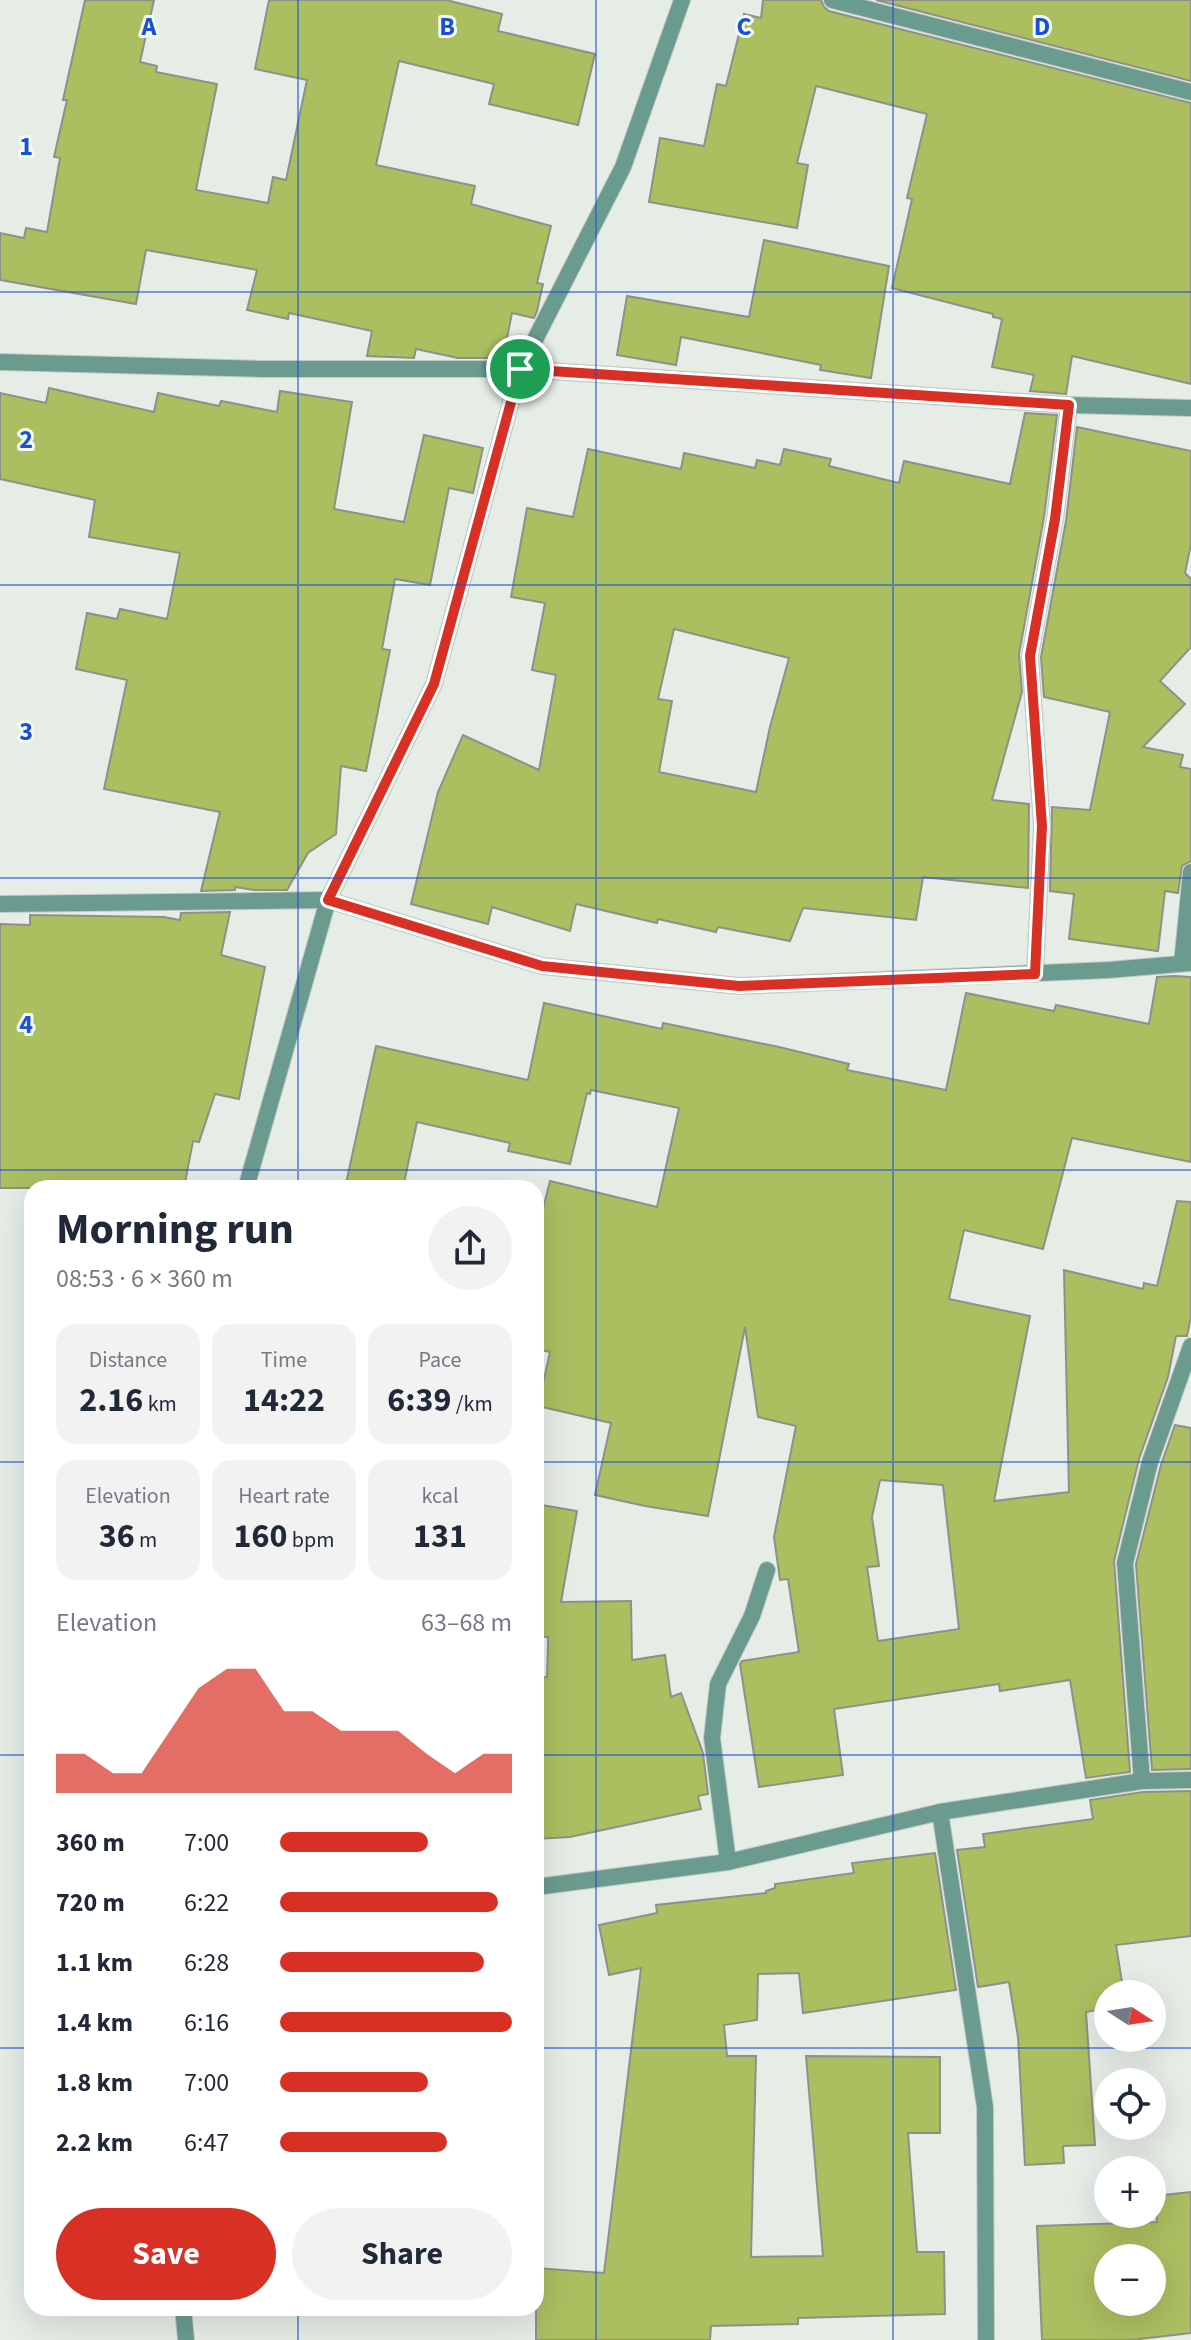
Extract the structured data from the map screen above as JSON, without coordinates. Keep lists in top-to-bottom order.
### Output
{
  "north": "right",
  "page": {
    "heading": ["Morning run", "08:53 · 6 × 360 m"],
    "stats": [
      ["Distance", "2.16 km"],
      ["Time", "14:22"],
      ["Pace", "6:39 /km"],
      ["Elevation", "36 m"],
      ["Heart rate", "160 bpm"],
      ["kcal", "131"]
    ],
    "chart": ["Elevation", "63–68 m"],
    "list": [
      {
        "name": "360 m",
        "note": "7:00"
      },
      {
        "name": "720 m",
        "note": "6:22"
      },
      {
        "name": "1.1 km",
        "note": "6:28"
      },
      {
        "name": "1.4 km",
        "note": "6:16"
      },
      {
        "name": "1.8 km",
        "note": "7:00"
      },
      {
        "name": "2.2 km",
        "note": "6:47"
      }
    ],
    "map_buttons": ["+", "−"],
    "buttons": ["Save", "Share"]
  },
  "grid": {
    "columns": [
      "A",
      "B",
      "C",
      "D"
    ],
    "rows": [
      "1",
      "2",
      "3",
      "4"
    ]
  }
}
